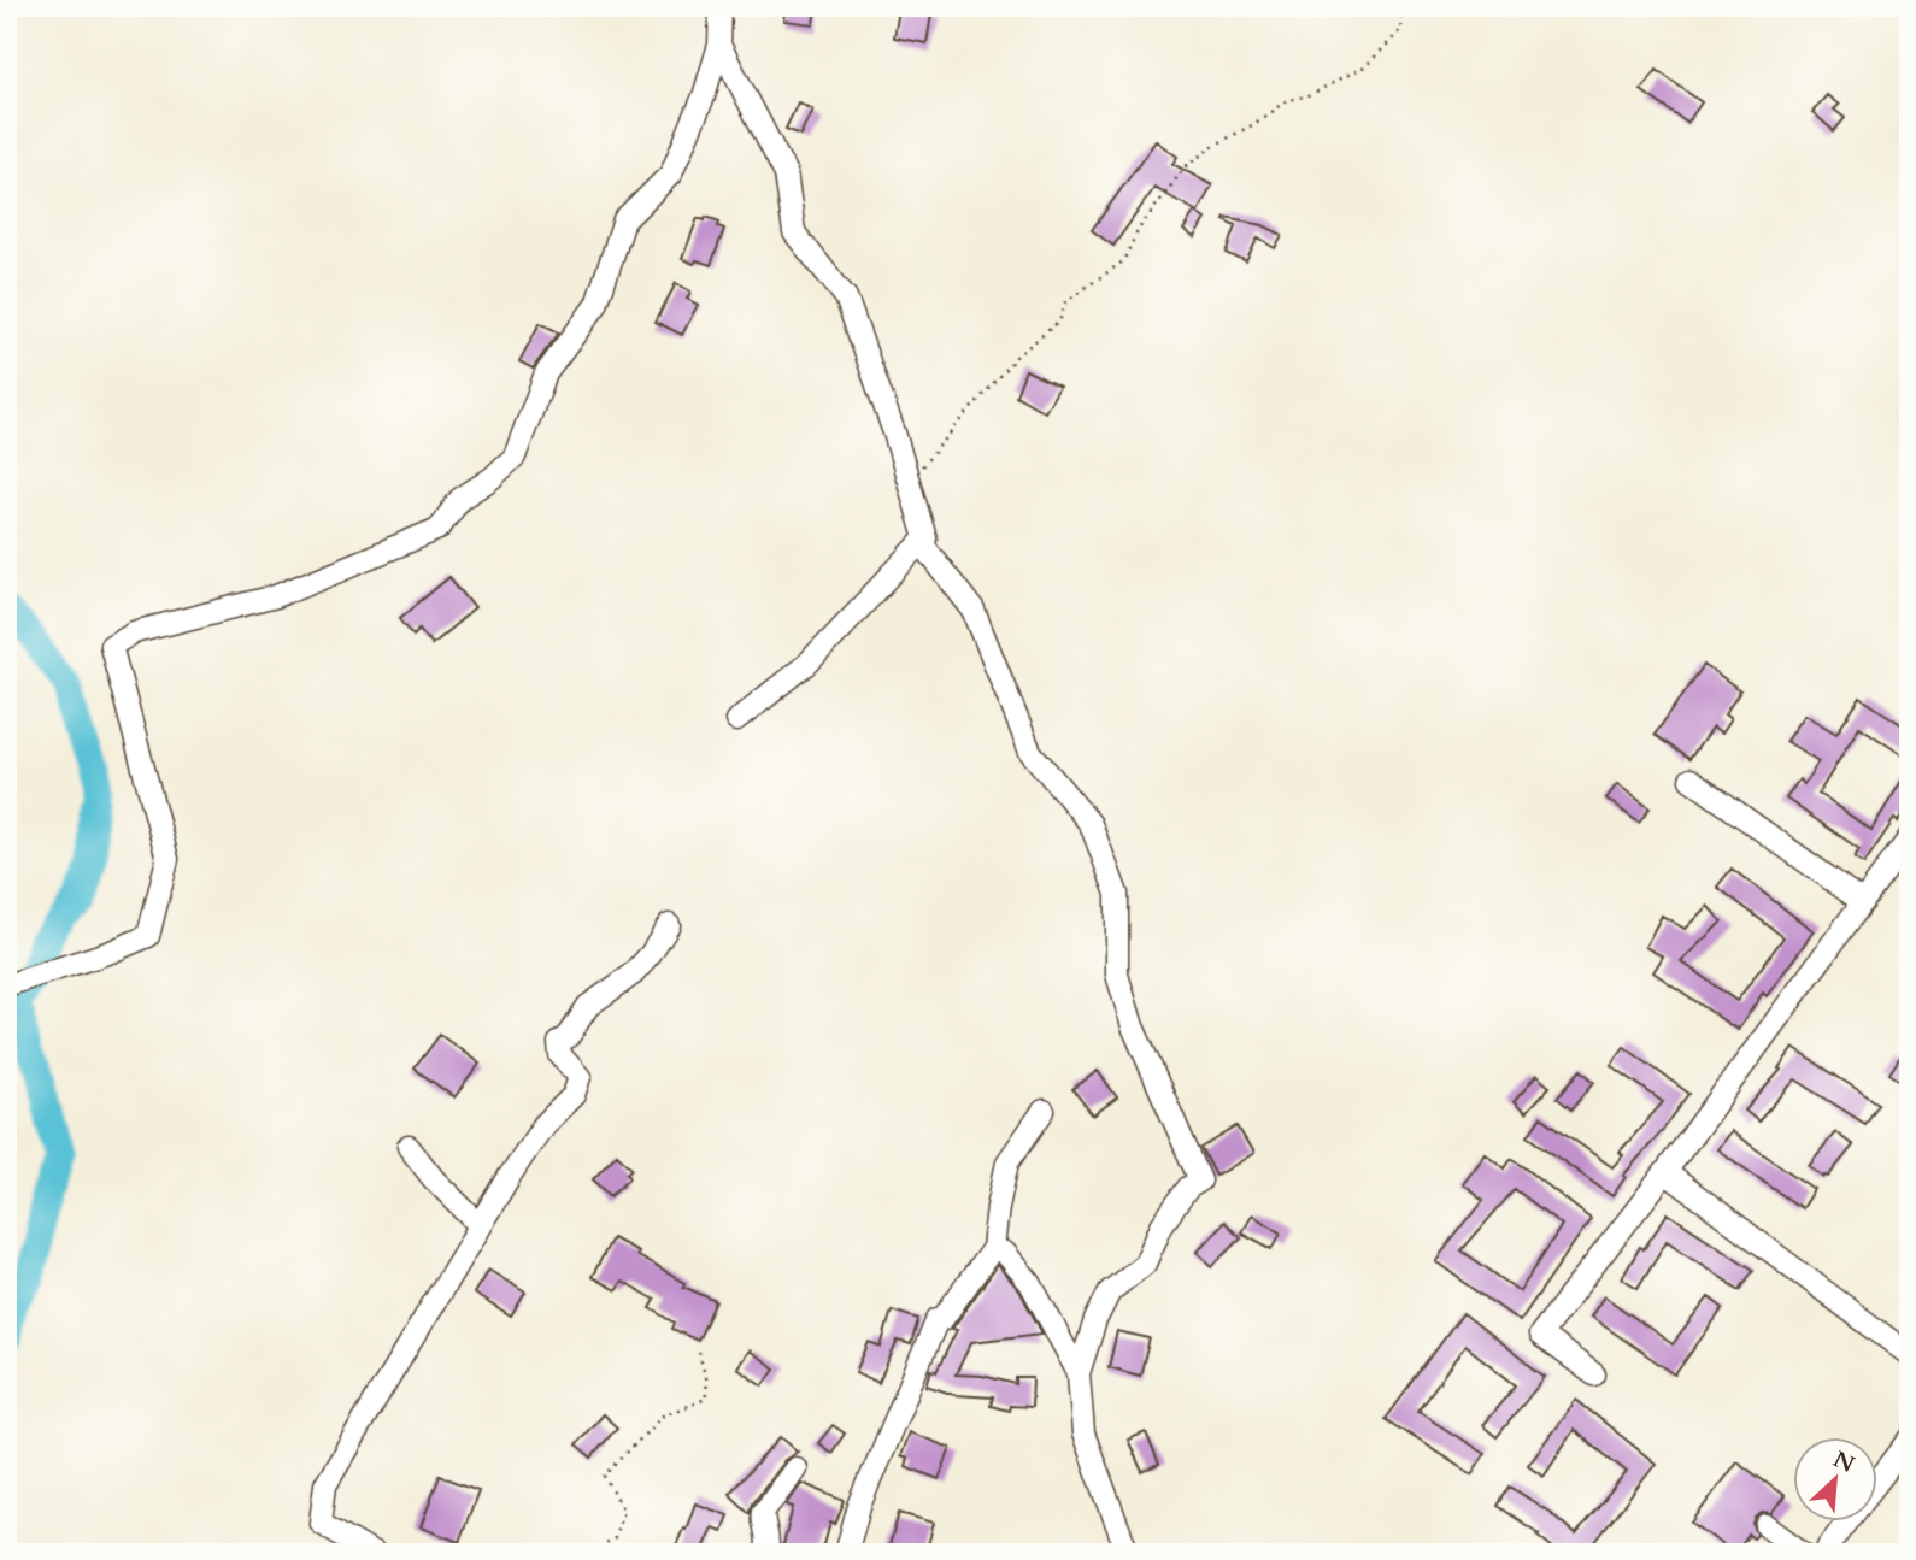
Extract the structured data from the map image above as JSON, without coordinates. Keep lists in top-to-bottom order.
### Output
{
  "north": "top right"
}
